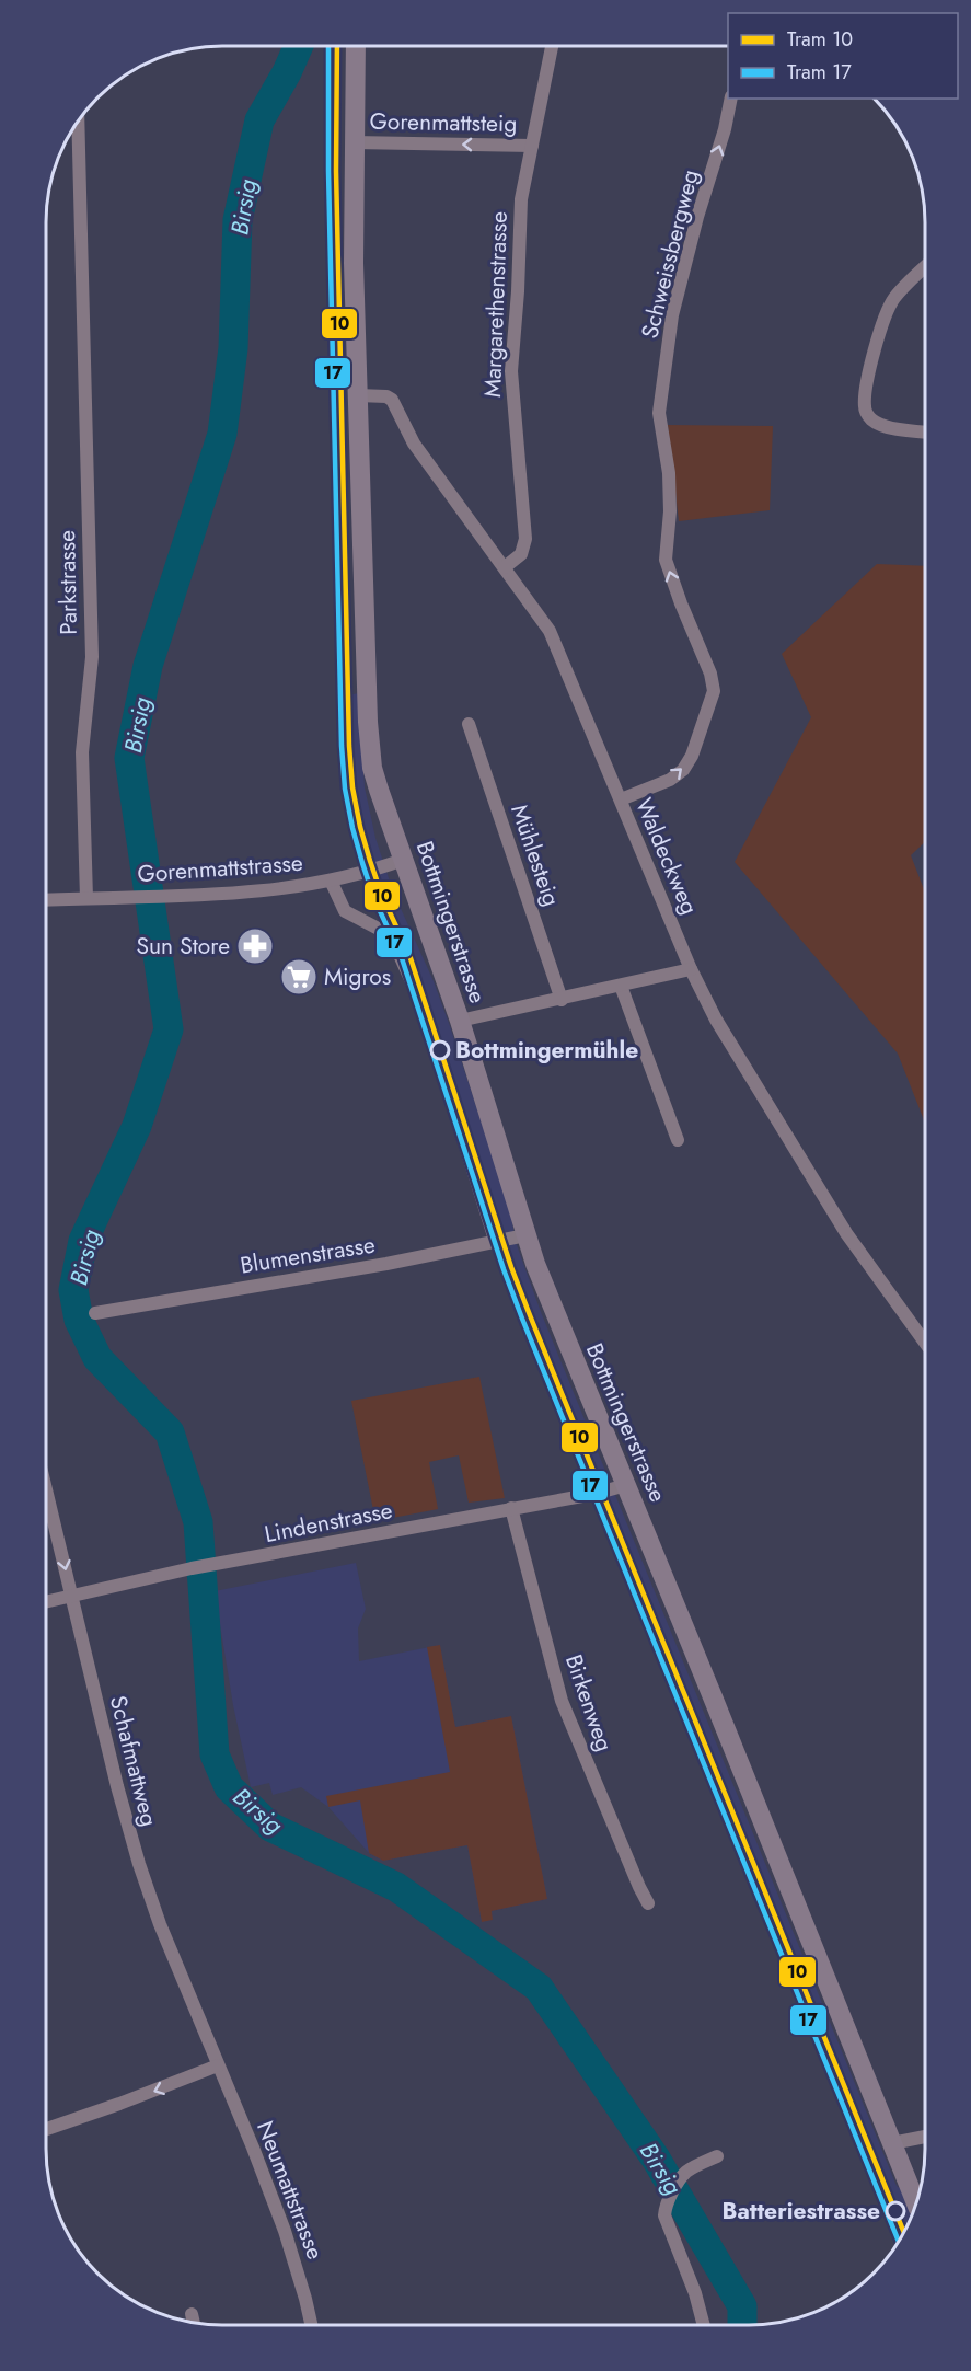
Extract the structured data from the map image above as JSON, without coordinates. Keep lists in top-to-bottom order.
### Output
{
  "streets": {
    "main road": ["Bottmingerstrasse"],
    "street": [
      "Gorenmattsteig",
      "Schweissbergweg",
      "Margarethenstrasse",
      "Parkstrasse",
      "Mühlesteig",
      "Waldeckweg",
      "Gorenmattstrasse",
      "Blumenstrasse",
      "Lindenstrasse",
      "Birkenweg",
      "Schafmattweg",
      "Neumattstrasse"
    ]
  },
  "crossings": [
    ["Gorenmattsteig", "Margarethenstrasse"],
    ["Gorenmattsteig", "Bottmingerstrasse"],
    ["Schweissbergweg", "Waldeckweg"],
    ["Margarethenstrasse", "Waldeckweg"],
    ["Parkstrasse", "Gorenmattstrasse"],
    ["Waldeckweg", "Bottmingerstrasse"],
    ["Gorenmattstrasse", "Bottmingerstrasse"],
    ["Bottmingerstrasse", "Blumenstrasse"],
    ["Bottmingerstrasse", "Lindenstrasse"],
    ["Lindenstrasse", "Birkenweg"],
    ["Lindenstrasse", "Schafmattweg"],
    ["Schafmattweg", "Neumattstrasse"]
  ],
  "one_way": ["Gorenmattsteig", "Schweissbergweg"],
  "water": ["Birsig"],
  "places": {
    "pharmacy": ["Sun Store"],
    "supermarket": ["Migros"],
    "other": ["Bottmingermühle", "Batteriestrasse"]
  },
  "lines": ["tram line 10", "tram line 17"],
  "legend": ["Tram 10", "Tram 17"]
}
